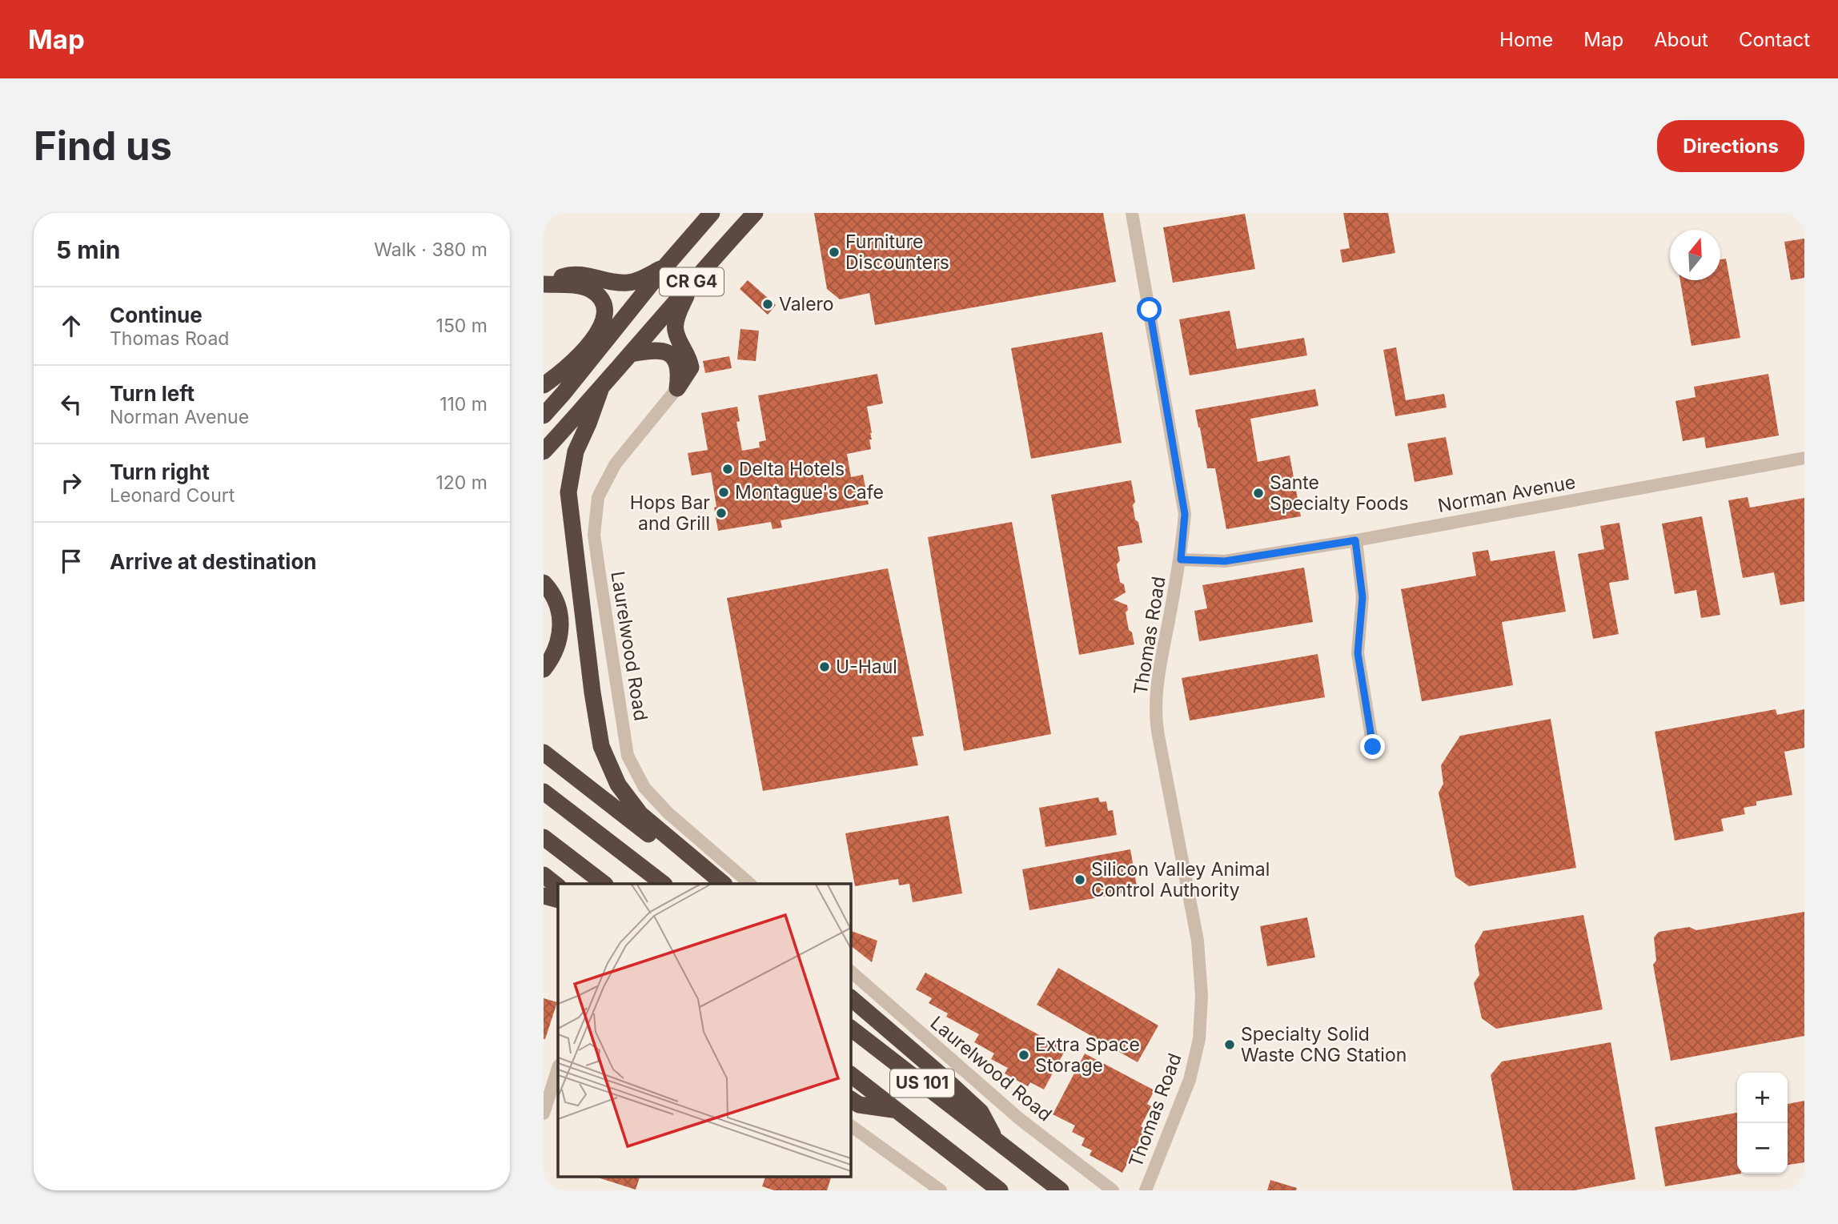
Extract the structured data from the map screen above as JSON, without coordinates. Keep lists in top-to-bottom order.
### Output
{
  "streets": {
    "highway": ["CR G4", "US 101"],
    "street": ["Norman Avenue", "Thomas Road", "Laurelwood Road"]
  },
  "crossings": [
    ["Norman Avenue", "Thomas Road"]
  ],
  "places": [
    "Furniture Discounters",
    "Valero",
    "Delta Hotels",
    "Montague's Cafe",
    "Sante Specialty Foods",
    "Hops Bar and Grill",
    "U-Haul",
    "Silicon Valley Animal Control Authority",
    "Specialty Solid Waste CNG Station",
    "Extra Space Storage"
  ],
  "north": "top",
  "page": {
    "header": "Map",
    "nav": [
      "Home",
      "Map",
      "About",
      "Contact"
    ],
    "buttons": "Directions",
    "title": "Find us",
    "heading": ["5 min", "Walk · 380 m"],
    "list": [
      ["Continue", "Thomas Road", "150 m"],
      ["Turn left", "Norman Avenue", "110 m"],
      ["Turn right", "Leonard Court", "120 m"],
      "Arrive at destination"
    ],
    "map_buttons": ["+", "−"]
  }
}
